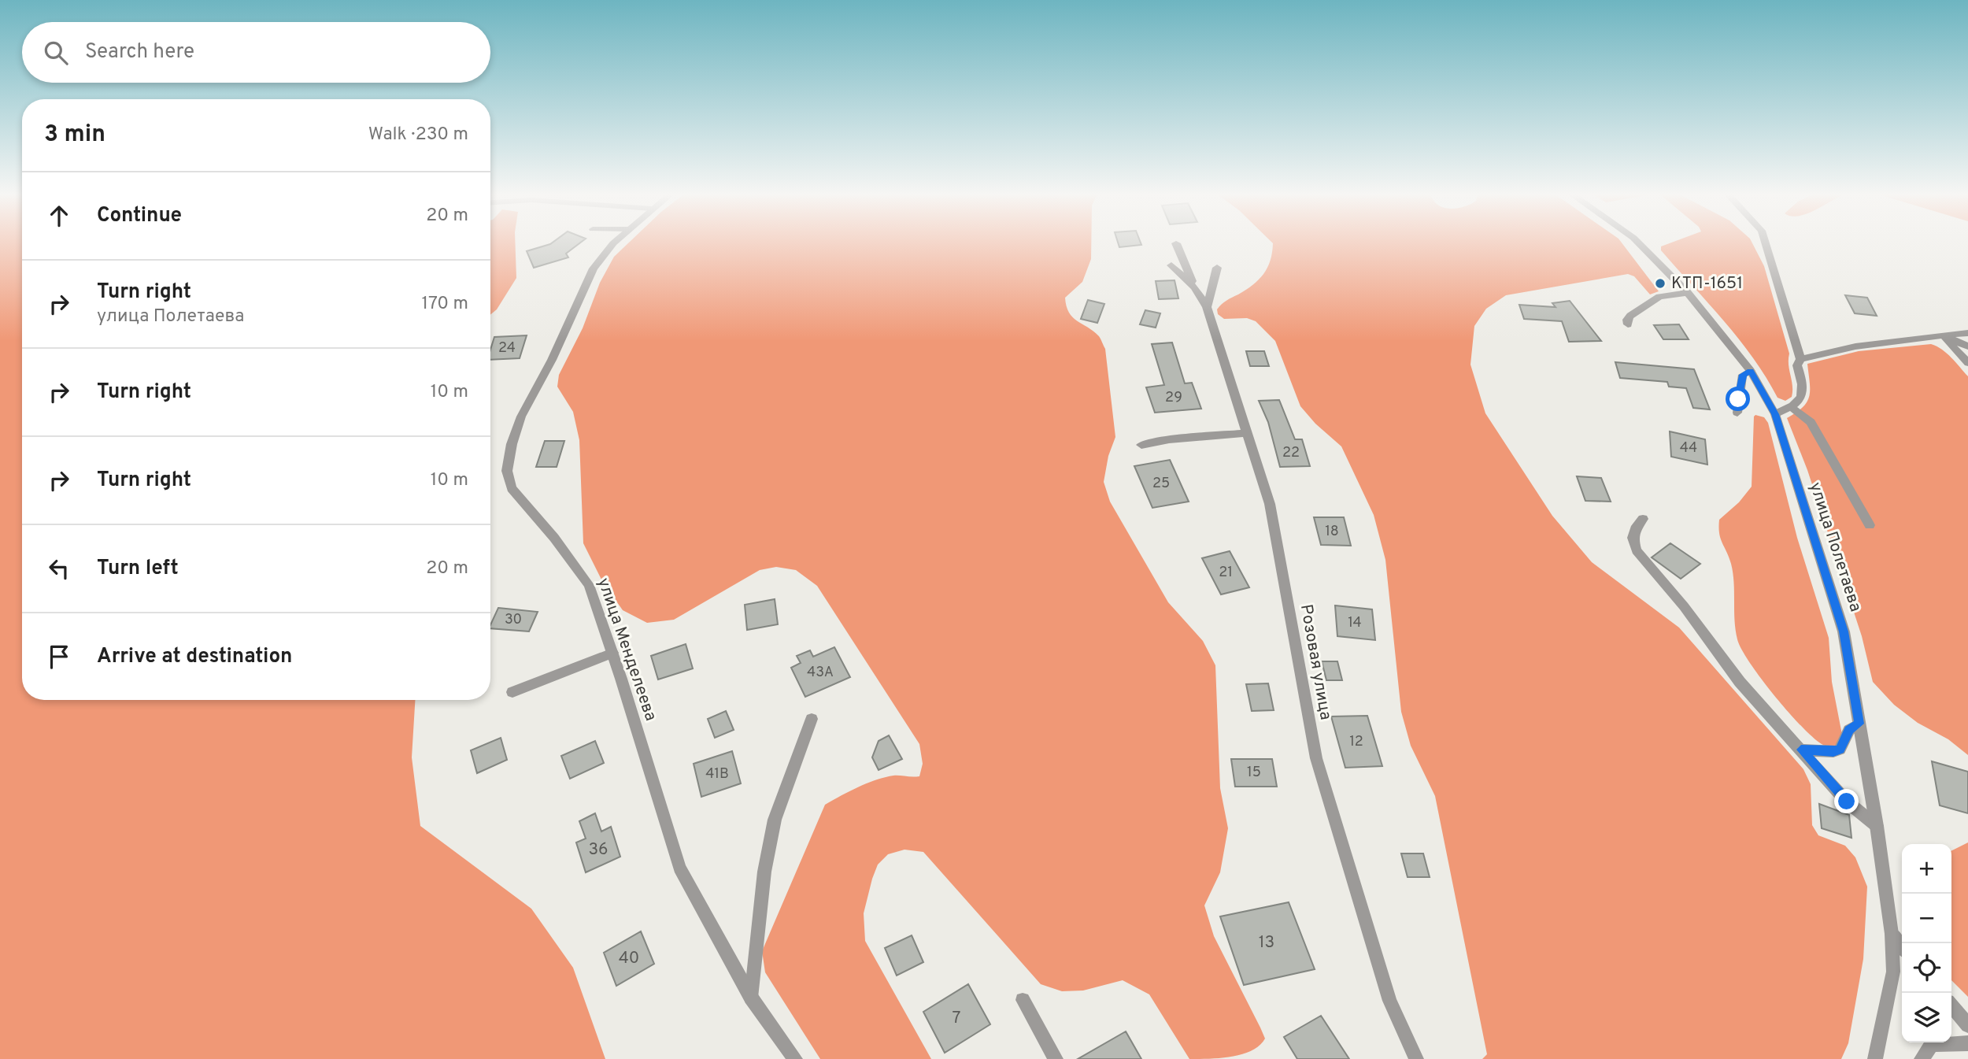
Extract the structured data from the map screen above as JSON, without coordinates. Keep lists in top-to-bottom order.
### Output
{
  "streets": {
    "street": ["улица Полетаева", "улица Менделеева", "Розовая улица"]
  },
  "places": ["КТП-1651"],
  "house_numbers": [
    "24",
    "29",
    "44",
    "22",
    "25",
    "18",
    "21",
    "30",
    "14",
    "43А",
    "12",
    "15",
    "41В",
    "36",
    "13",
    "40",
    "7"
  ],
  "page": {
    "search": "Search here",
    "heading": ["3 min", "Walk · 230 m"],
    "list": [
      ["Continue", "20 m"],
      ["Turn right", "улица Полетаева", "170 m"],
      ["Turn right", "10 m"],
      ["Turn right", "10 m"],
      ["Turn left", "20 m"],
      "Arrive at destination"
    ],
    "map_buttons": ["+", "−"]
  }
}
